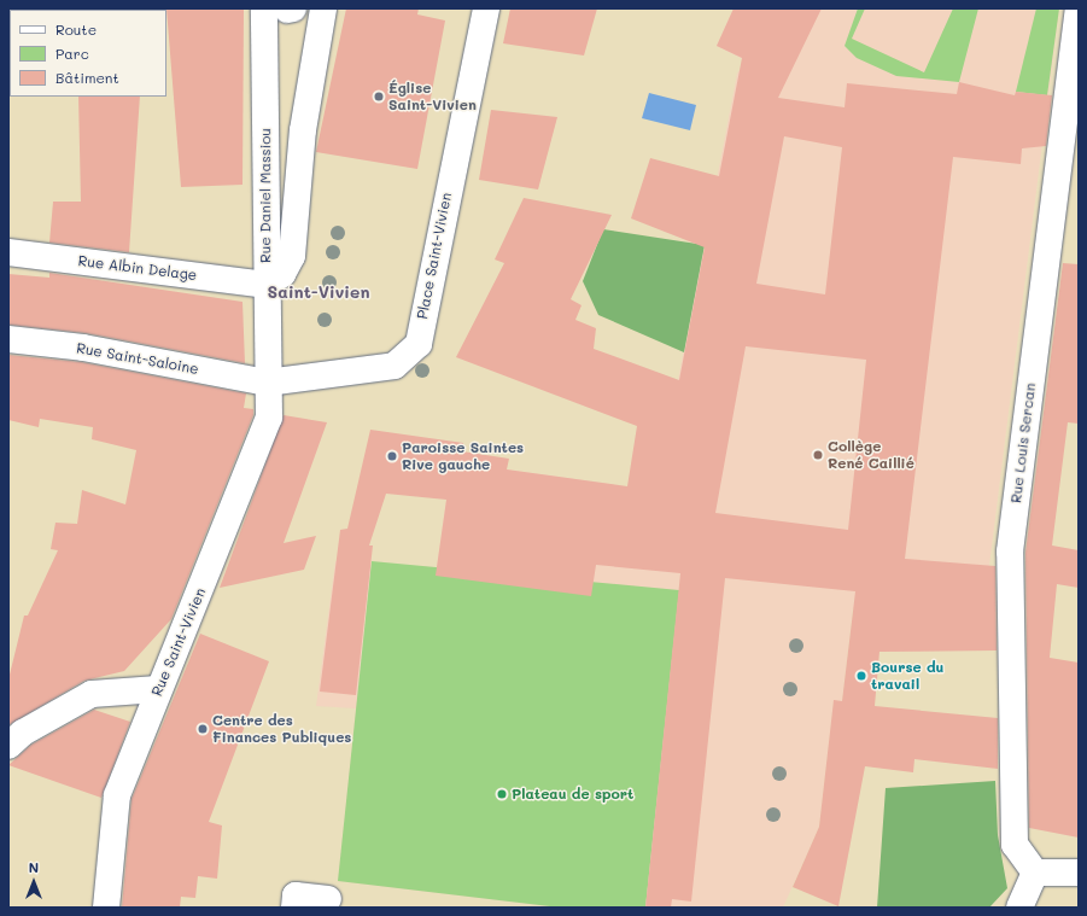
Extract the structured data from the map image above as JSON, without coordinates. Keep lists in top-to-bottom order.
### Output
{
  "streets": {
    "street": [
      "Rue Daniel Massiou",
      "Place Saint-Vivien",
      "Rue Albin Delage",
      "Rue Saint-Saloine",
      "Rue Louis Sercan",
      "Rue Saint-Vivien"
    ]
  },
  "crossings": [
    ["Rue Daniel Massiou", "Place Saint-Vivien"],
    ["Rue Daniel Massiou", "Rue Albin Delage"],
    ["Rue Daniel Massiou", "Rue Saint-Saloine"],
    ["Rue Daniel Massiou", "Rue Saint-Vivien"],
    ["Place Saint-Vivien", "Rue Saint-Saloine"],
    ["Place Saint-Vivien", "Rue Saint-Vivien"],
    ["Rue Saint-Saloine", "Rue Saint-Vivien"]
  ],
  "districts": ["Saint-Vivien"],
  "places": [
    "Église Saint-Vivien",
    "Collège René Caillié",
    "Paroisse Saintes Rive gauche",
    "Bourse du travail",
    "Centre des Finances Publiques",
    "Plateau de sport"
  ],
  "legend": ["Route", "Parc", "Bâtiment"],
  "north": "top"
}
